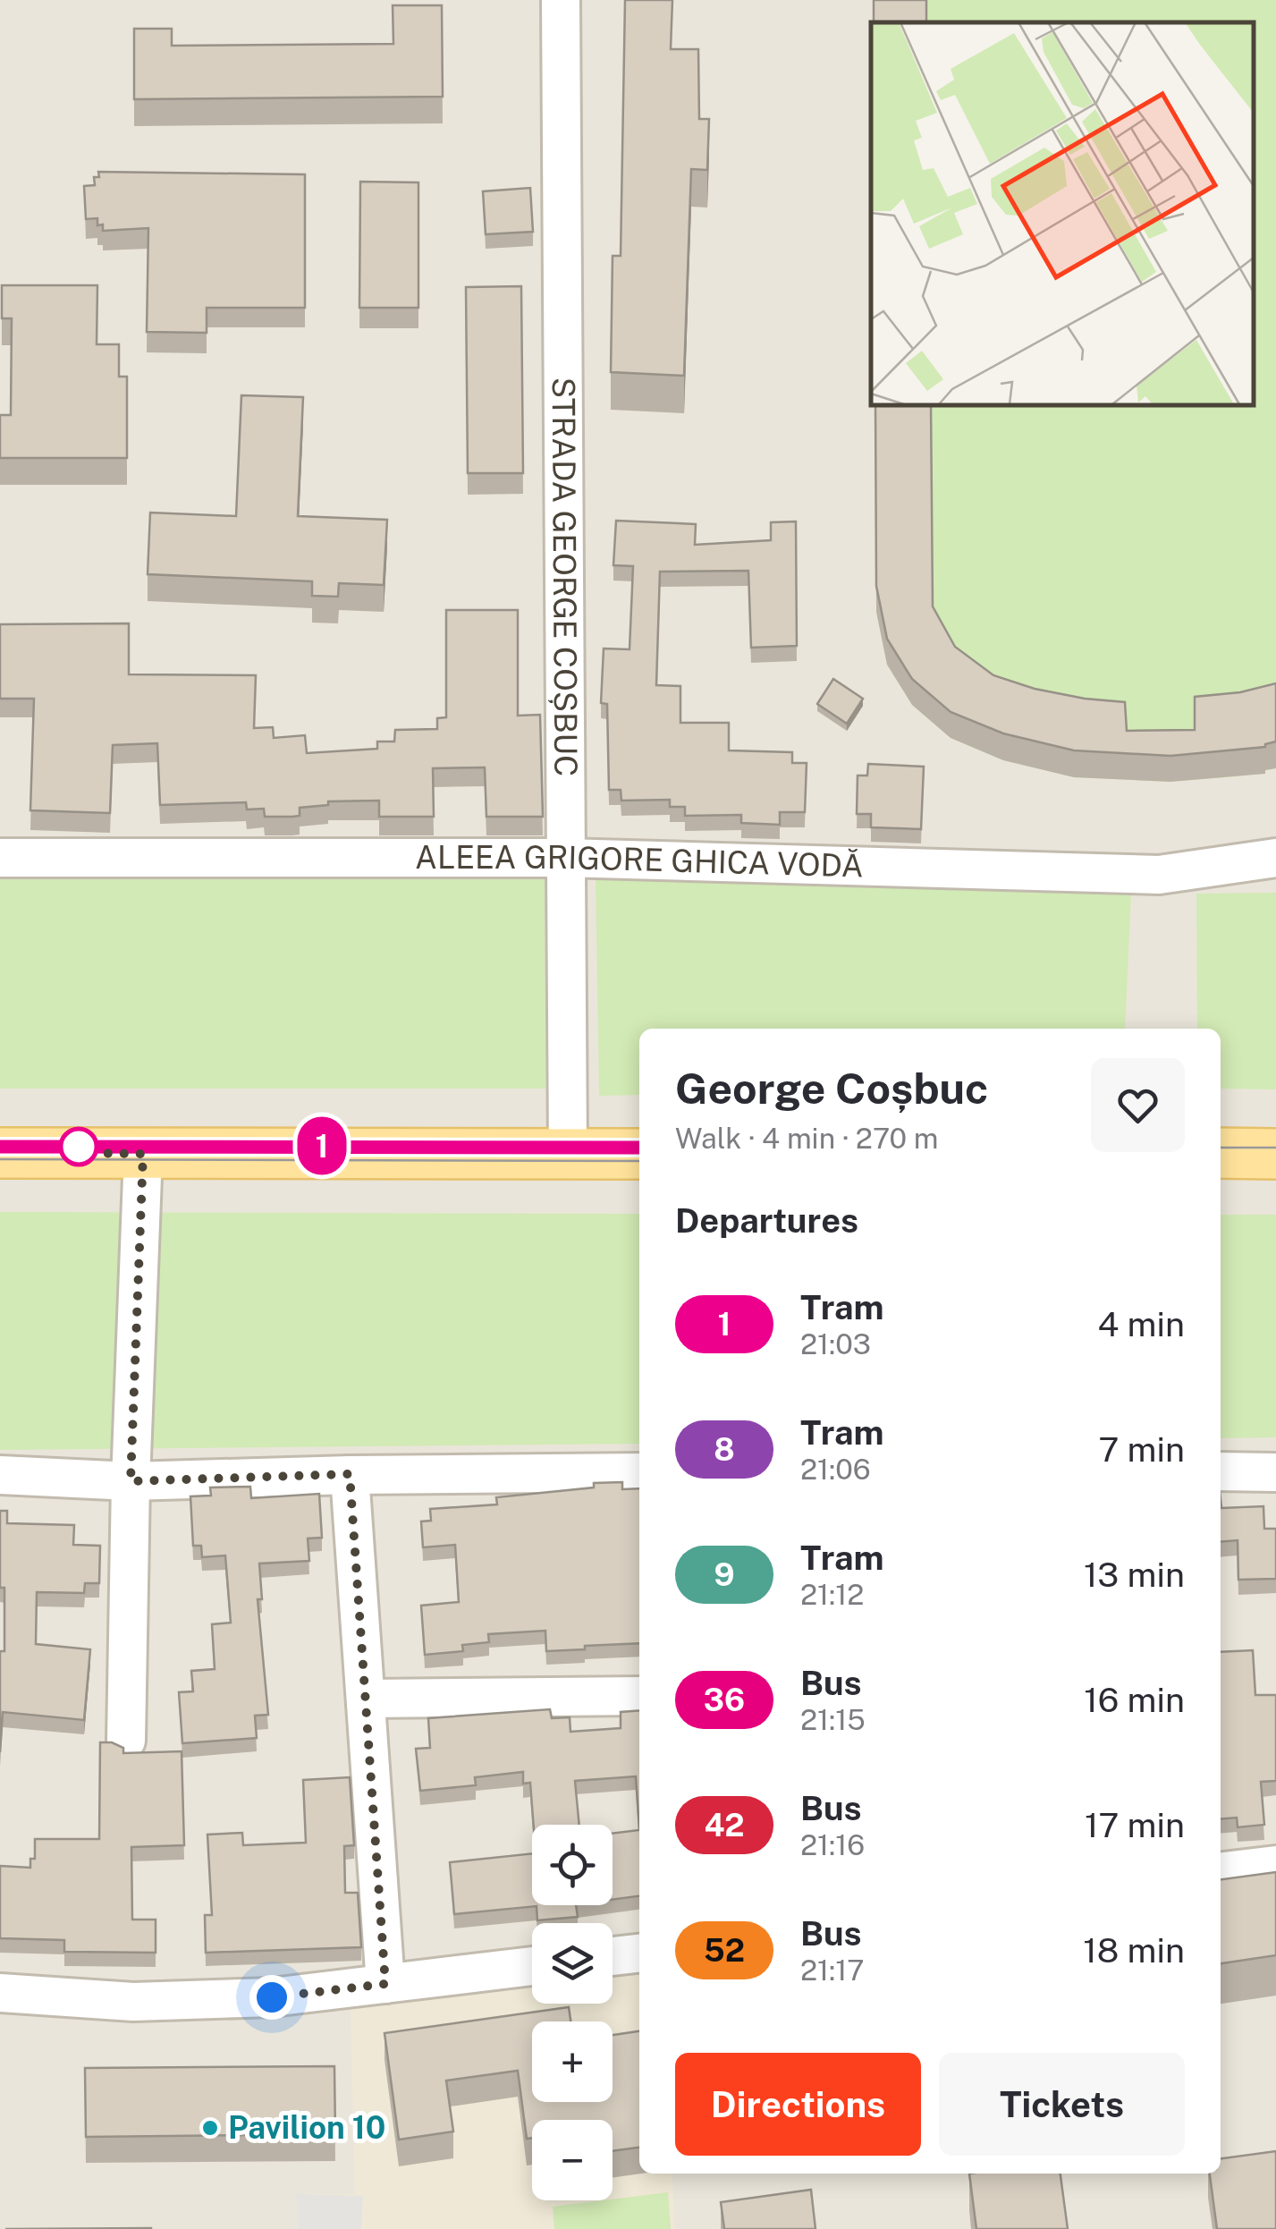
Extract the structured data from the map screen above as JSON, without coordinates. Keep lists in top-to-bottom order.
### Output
{
  "streets": {
    "street": ["STRADA GEORGE COȘBUC", "ALEEA GRIGORE GHICA VODĂ"]
  },
  "crossings": [
    ["STRADA GEORGE COȘBUC", "ALEEA GRIGORE GHICA VODĂ"]
  ],
  "places": ["Pavilion 10"],
  "lines": ["tram line 1"],
  "page": {
    "on_map": "1",
    "heading": [
      ["George Coșbuc", "Walk · 4 min · 270 m"],
      "Departures"
    ],
    "list": [
      {
        "mark": "1",
        "name": "Tram",
        "note": "21:03",
        "value": "4 min"
      },
      {
        "mark": "8",
        "name": "Tram",
        "note": "21:06",
        "value": "7 min"
      },
      {
        "mark": "9",
        "name": "Tram",
        "note": "21:12",
        "value": "13 min"
      },
      {
        "mark": "36",
        "name": "Bus",
        "note": "21:15",
        "value": "16 min"
      },
      {
        "mark": "42",
        "name": "Bus",
        "note": "21:16",
        "value": "17 min"
      },
      {
        "mark": "52",
        "name": "Bus",
        "note": "21:17",
        "value": "18 min"
      }
    ],
    "map_buttons": ["+", "−"],
    "buttons": ["Directions", "Tickets"]
  }
}
